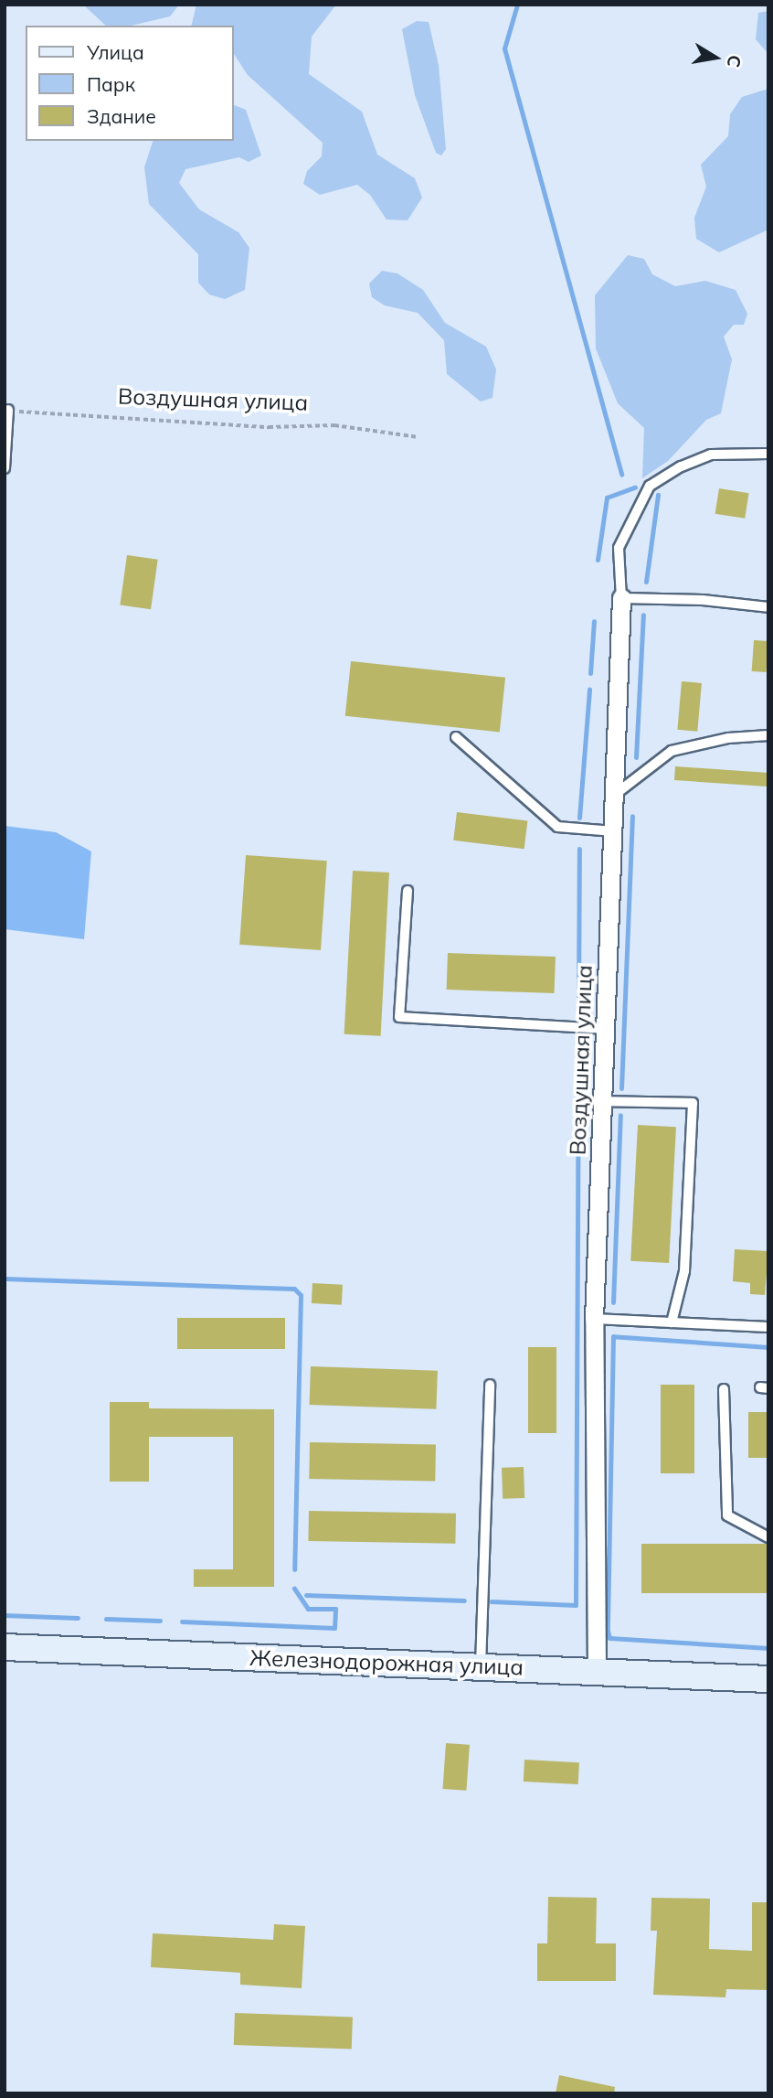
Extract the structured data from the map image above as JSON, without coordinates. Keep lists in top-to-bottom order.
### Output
{
  "streets": {
    "main road": ["Железнодорожная улица"],
    "street": ["Воздушная улица"]
  },
  "crossings": [
    ["Воздушная улица", "Железнодорожная улица"]
  ],
  "legend": ["Улица", "Парк", "Здание"],
  "north": "right"
}
